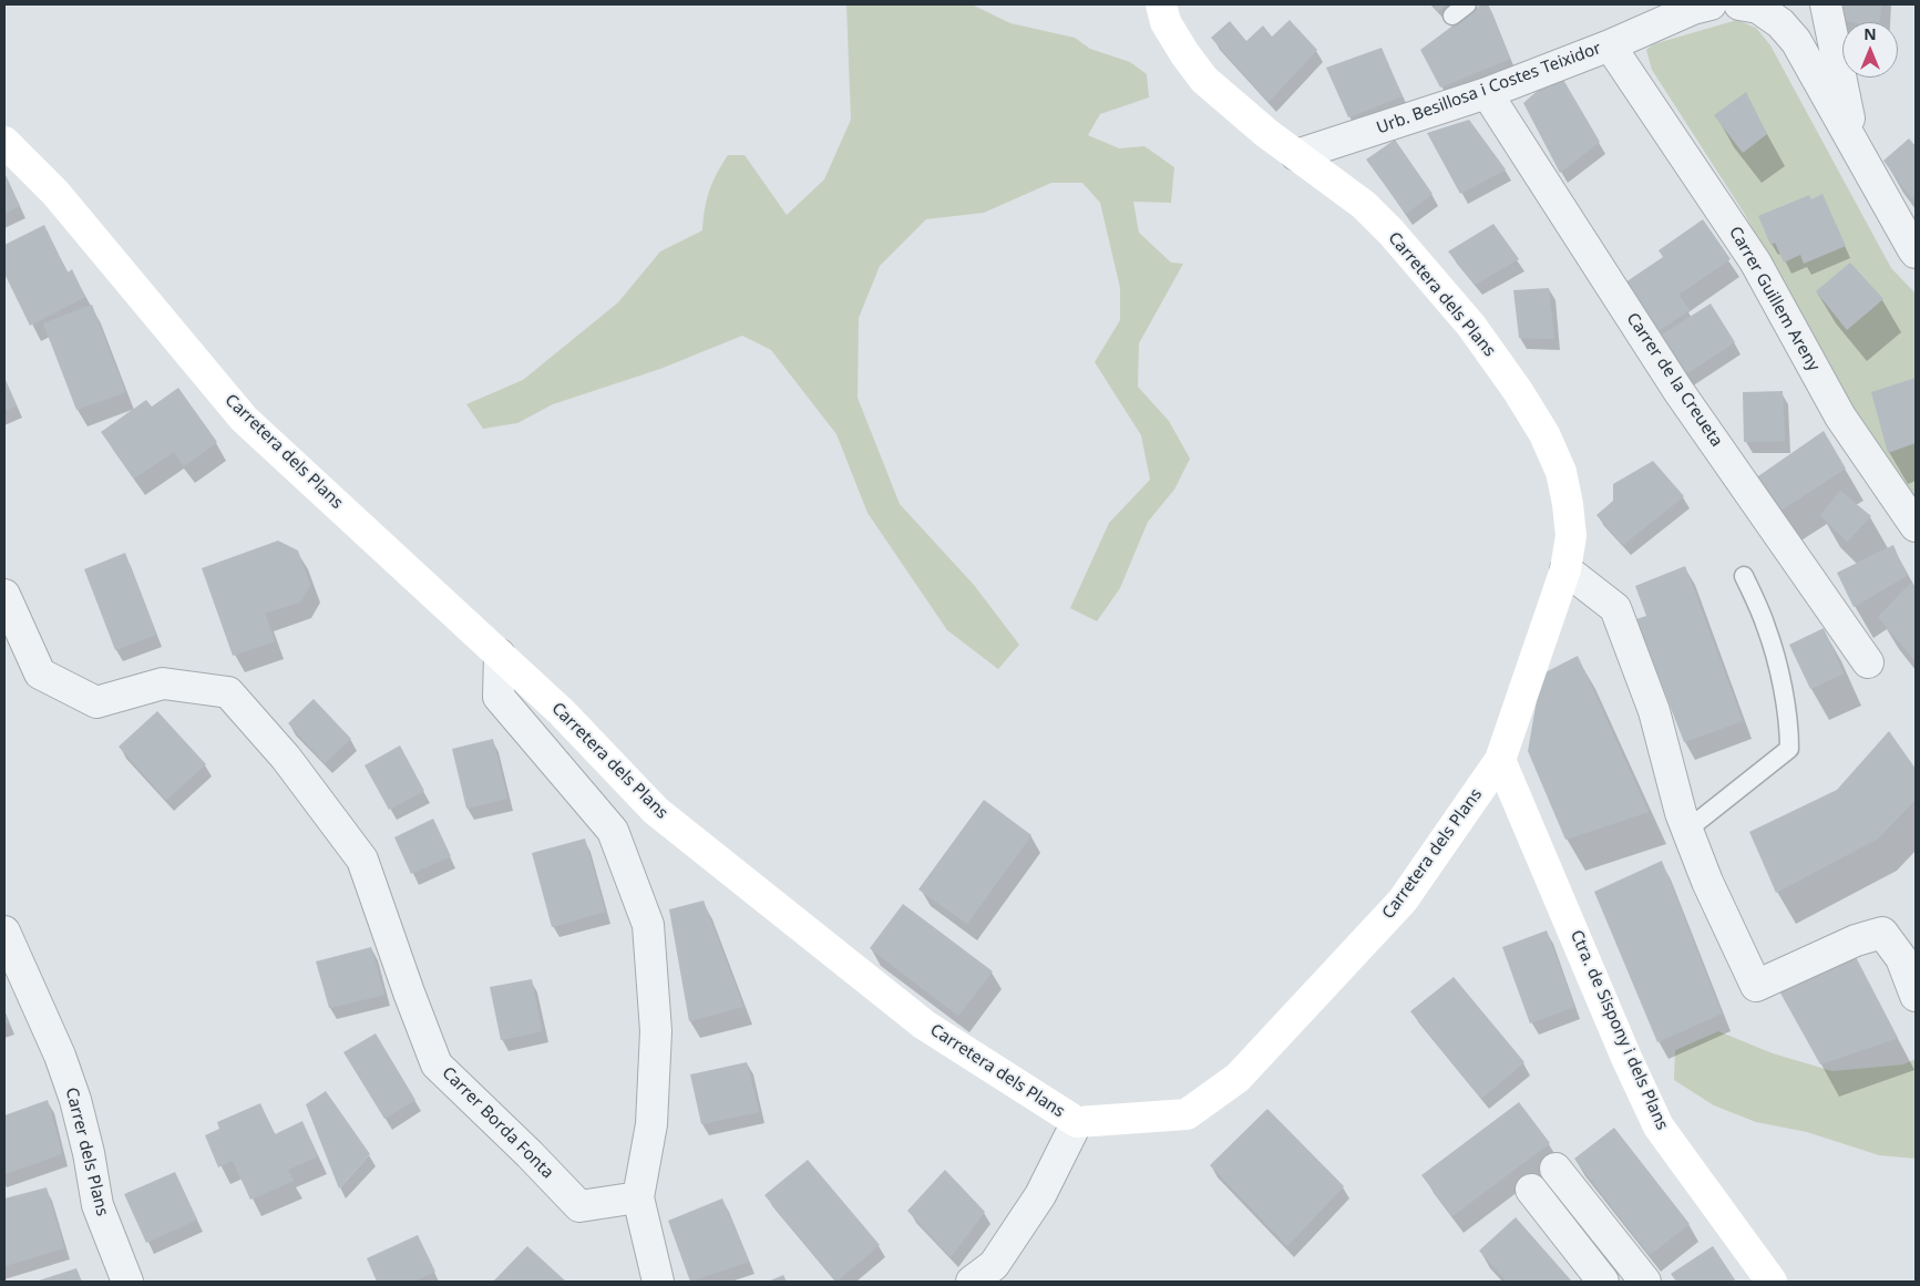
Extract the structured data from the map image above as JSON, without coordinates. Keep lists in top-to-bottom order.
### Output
{
  "streets": {
    "main road": ["Carretera dels Plans", "Ctra. de Sispony i dels Plans"],
    "street": [
      "Urb. Besillosa i Costes Teixidor",
      "Carrer Guillem Areny",
      "Carrer de la Creueta",
      "Carrer Borda Fonta",
      "Carrer dels Plans"
    ]
  },
  "crossings": [
    ["Urb. Besillosa i Costes Teixidor", "Carretera dels Plans"],
    ["Urb. Besillosa i Costes Teixidor", "Carrer Guillem Areny"],
    ["Urb. Besillosa i Costes Teixidor", "Carrer de la Creueta"],
    ["Carretera dels Plans", "Ctra. de Sispony i dels Plans"]
  ],
  "north": "top"
}
